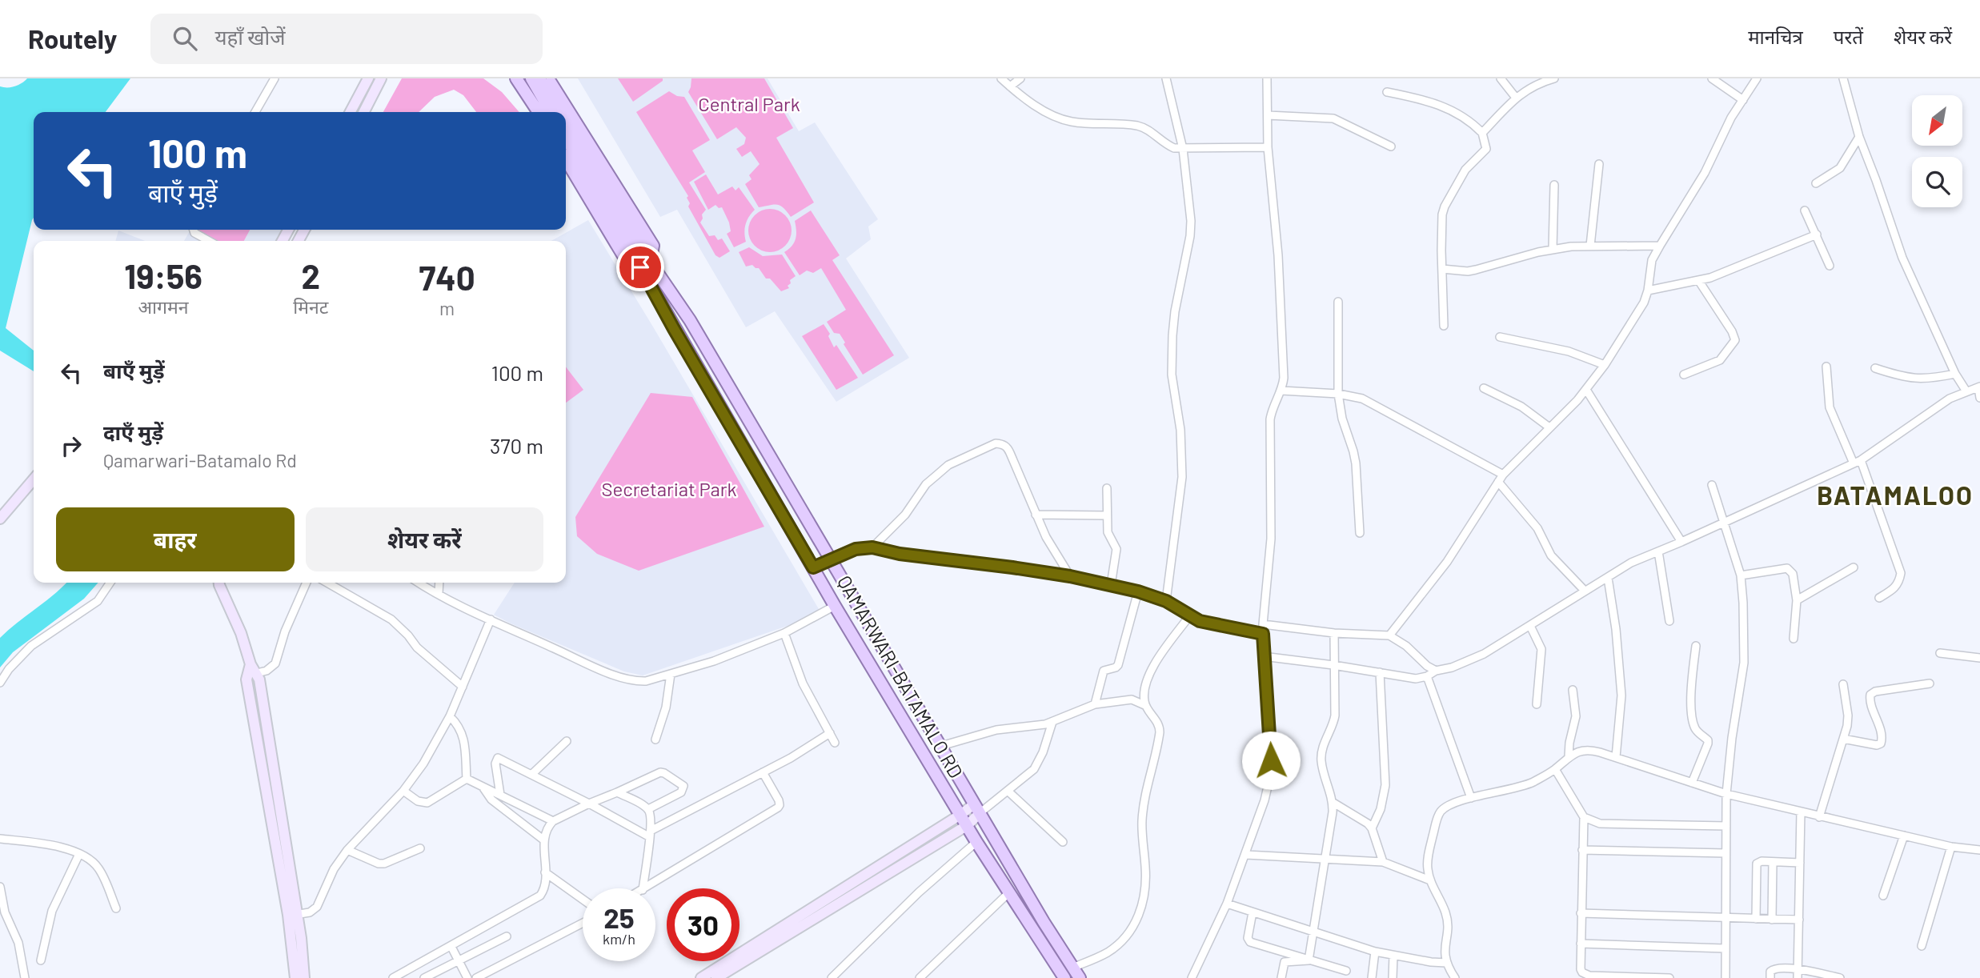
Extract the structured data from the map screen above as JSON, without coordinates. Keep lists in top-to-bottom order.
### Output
{
  "streets": {
    "main road": ["QAMARWARI-BATAMALO RD"]
  },
  "districts": ["BATAMALOO"],
  "parks": ["Central Park", "Secretariat Park"],
  "north": "bottom left",
  "page": {
    "header": "Routely",
    "search": "यहाँ खोजें",
    "nav": ["मानचित्र", "परतें", "शेयर करें"],
    "turn": ["100 m", "बाएँ मुड़ें"],
    "eta": [
      "19:56",
      "आगमन",
      "2",
      "मिनट",
      "740",
      "m"
    ],
    "list": [
      {
        "name": "बाएँ मुड़ें",
        "value": "100 m"
      },
      {
        "name": "दाएँ मुड़ें",
        "note": "Qamarwari-Batamalo Rd",
        "value": "370 m"
      }
    ],
    "buttons": ["बाहर", "शेयर करें"],
    "speed": "25 km/h",
    "limit": "30"
  }
}
